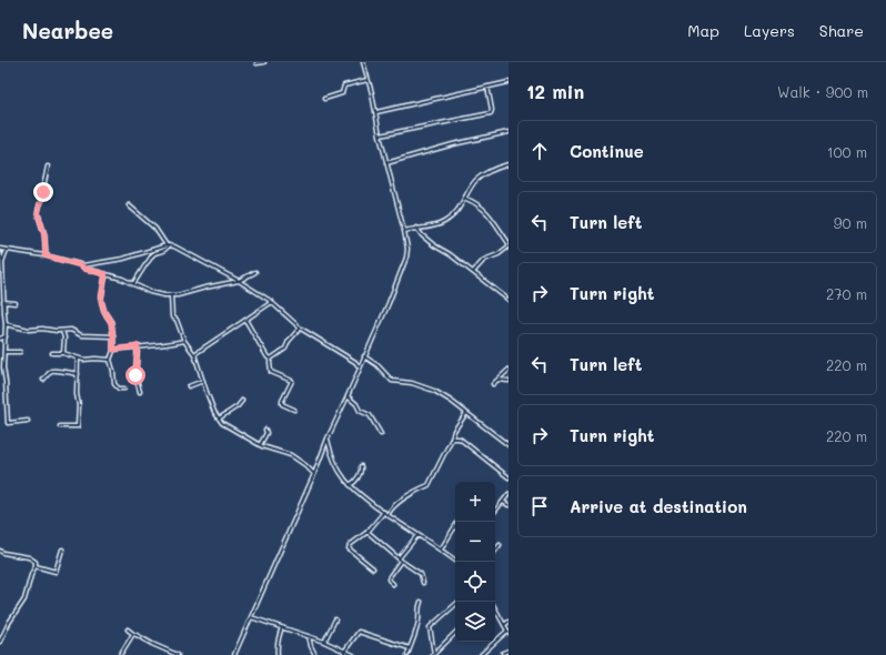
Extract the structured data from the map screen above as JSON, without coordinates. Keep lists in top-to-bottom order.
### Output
{
  "page": {
    "header": "Nearbee",
    "nav": ["Map", "Layers", "Share"],
    "heading": ["12 min", "Walk · 900 m"],
    "list": [
      ["Continue", "100 m"],
      ["Turn left", "90 m"],
      ["Turn right", "270 m"],
      ["Turn left", "220 m"],
      ["Turn right", "220 m"],
      "Arrive at destination"
    ],
    "map_buttons": ["+", "−"]
  }
}
